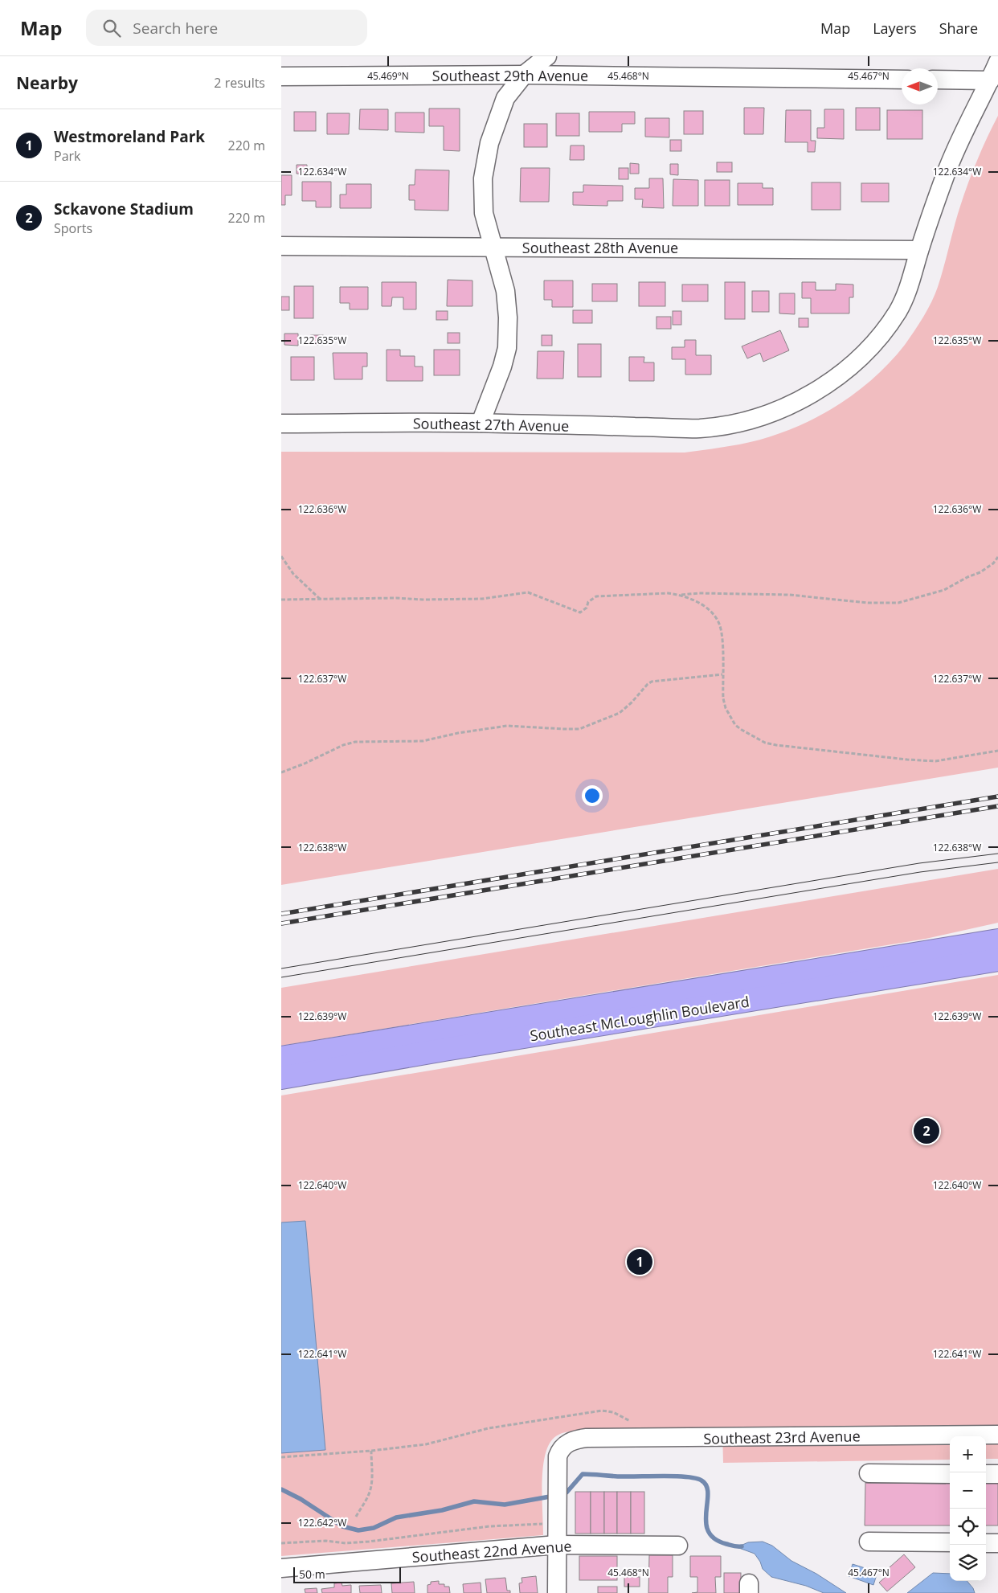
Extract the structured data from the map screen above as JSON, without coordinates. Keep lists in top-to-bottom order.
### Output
{
  "streets": {
    "highway": ["Southeast McLoughlin Boulevard"],
    "street": [
      "Southeast 29th Avenue",
      "Southeast 28th Avenue",
      "Southeast 27th Avenue",
      "Southeast 23rd Avenue",
      "Southeast 22nd Avenue"
    ]
  },
  "crossings": [
    ["Southeast 28th Avenue", "Southeast 27th Avenue"]
  ],
  "scale_bar": "50 m",
  "north": "left",
  "page": {
    "header": "Map",
    "search": "Search here",
    "nav": ["Map", "Layers", "Share"],
    "heading": ["Nearby", "2 results"],
    "list": [
      {
        "mark": "1",
        "name": "Westmoreland Park",
        "note": "Park",
        "value": "220 m"
      },
      {
        "mark": "2",
        "name": "Sckavone Stadium",
        "note": "Sports",
        "value": "220 m"
      }
    ],
    "pins": ["2", "1"],
    "map_buttons": ["+", "−"],
    "scale": "50 m"
  },
  "coordinates": [
    "45.469°N",
    "45.468°N",
    "45.467°N",
    "122.634°W",
    "122.635°W",
    "122.636°W",
    "122.637°W",
    "122.638°W",
    "122.639°W",
    "122.640°W",
    "122.641°W",
    "122.642°W"
  ]
}
